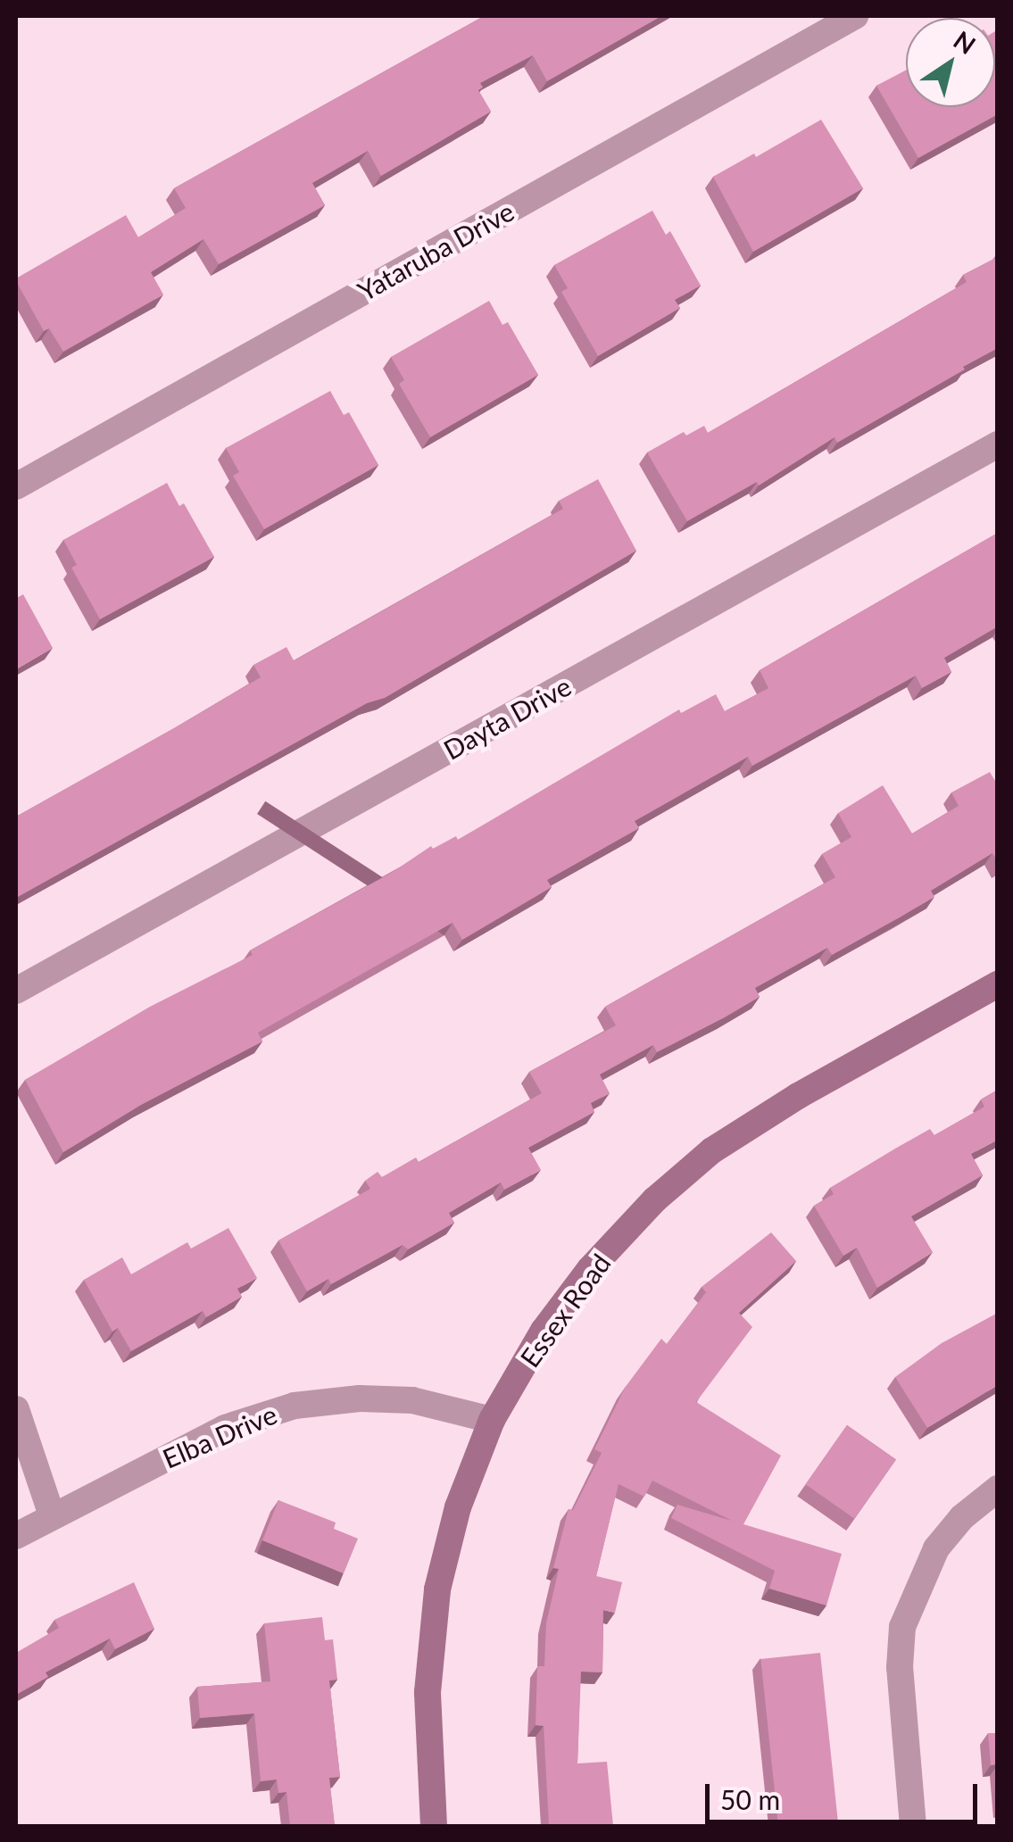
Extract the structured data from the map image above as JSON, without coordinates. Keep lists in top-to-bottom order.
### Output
{
  "streets": {
    "street": [
      "Yataruba Drive",
      "Dayta Drive",
      "Essex Road",
      "Elba Drive"
    ]
  },
  "crossings": [
    ["Essex Road", "Elba Drive"]
  ],
  "scale_bar": "50 m",
  "north": "top right"
}
